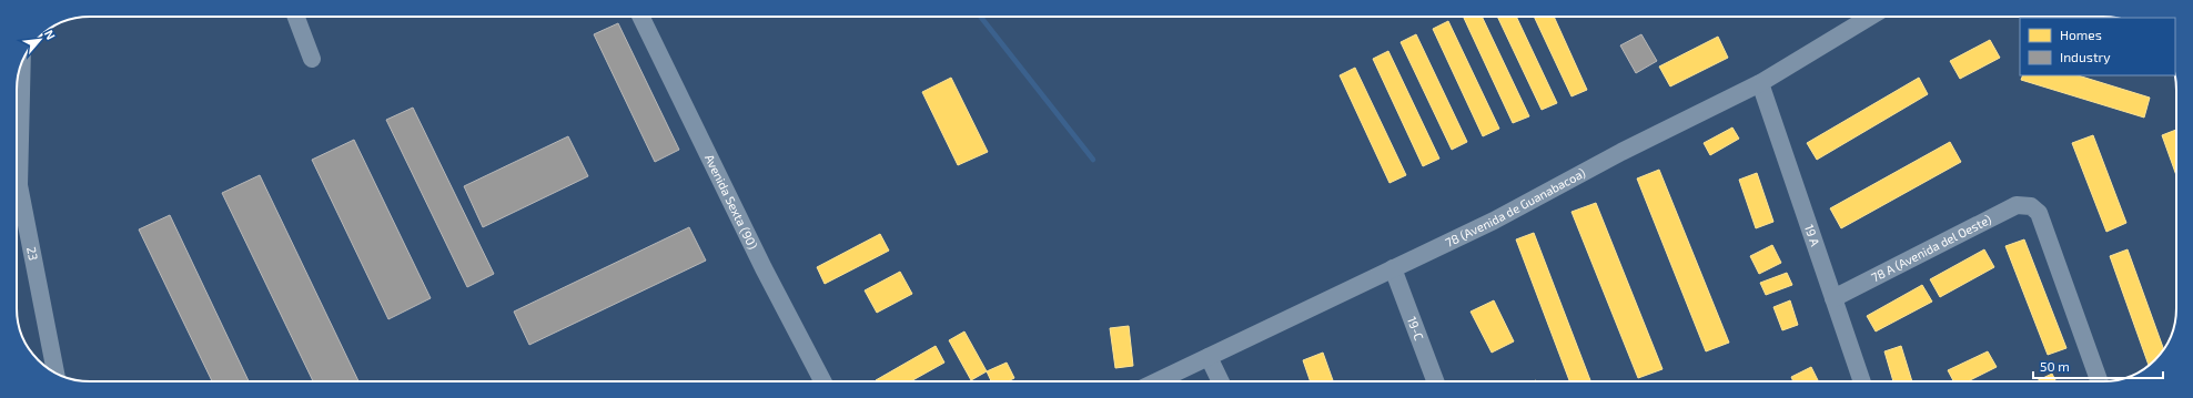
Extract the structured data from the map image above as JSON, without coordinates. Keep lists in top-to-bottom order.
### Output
{
  "streets": {
    "street": [
      "Avenida Sexta (90)",
      "78 (Avenida de Guanabacoa)",
      "19 A",
      "78 A (Avenida del Oeste)",
      "23",
      "19-C"
    ]
  },
  "crossings": [
    ["78 (Avenida de Guanabacoa)", "19 A"],
    ["78 (Avenida de Guanabacoa)", "19-C"],
    ["19 A", "78 A (Avenida del Oeste)"]
  ],
  "legend": ["Homes", "Industry"],
  "scale_bar": "50 m",
  "north": "top right"
}
